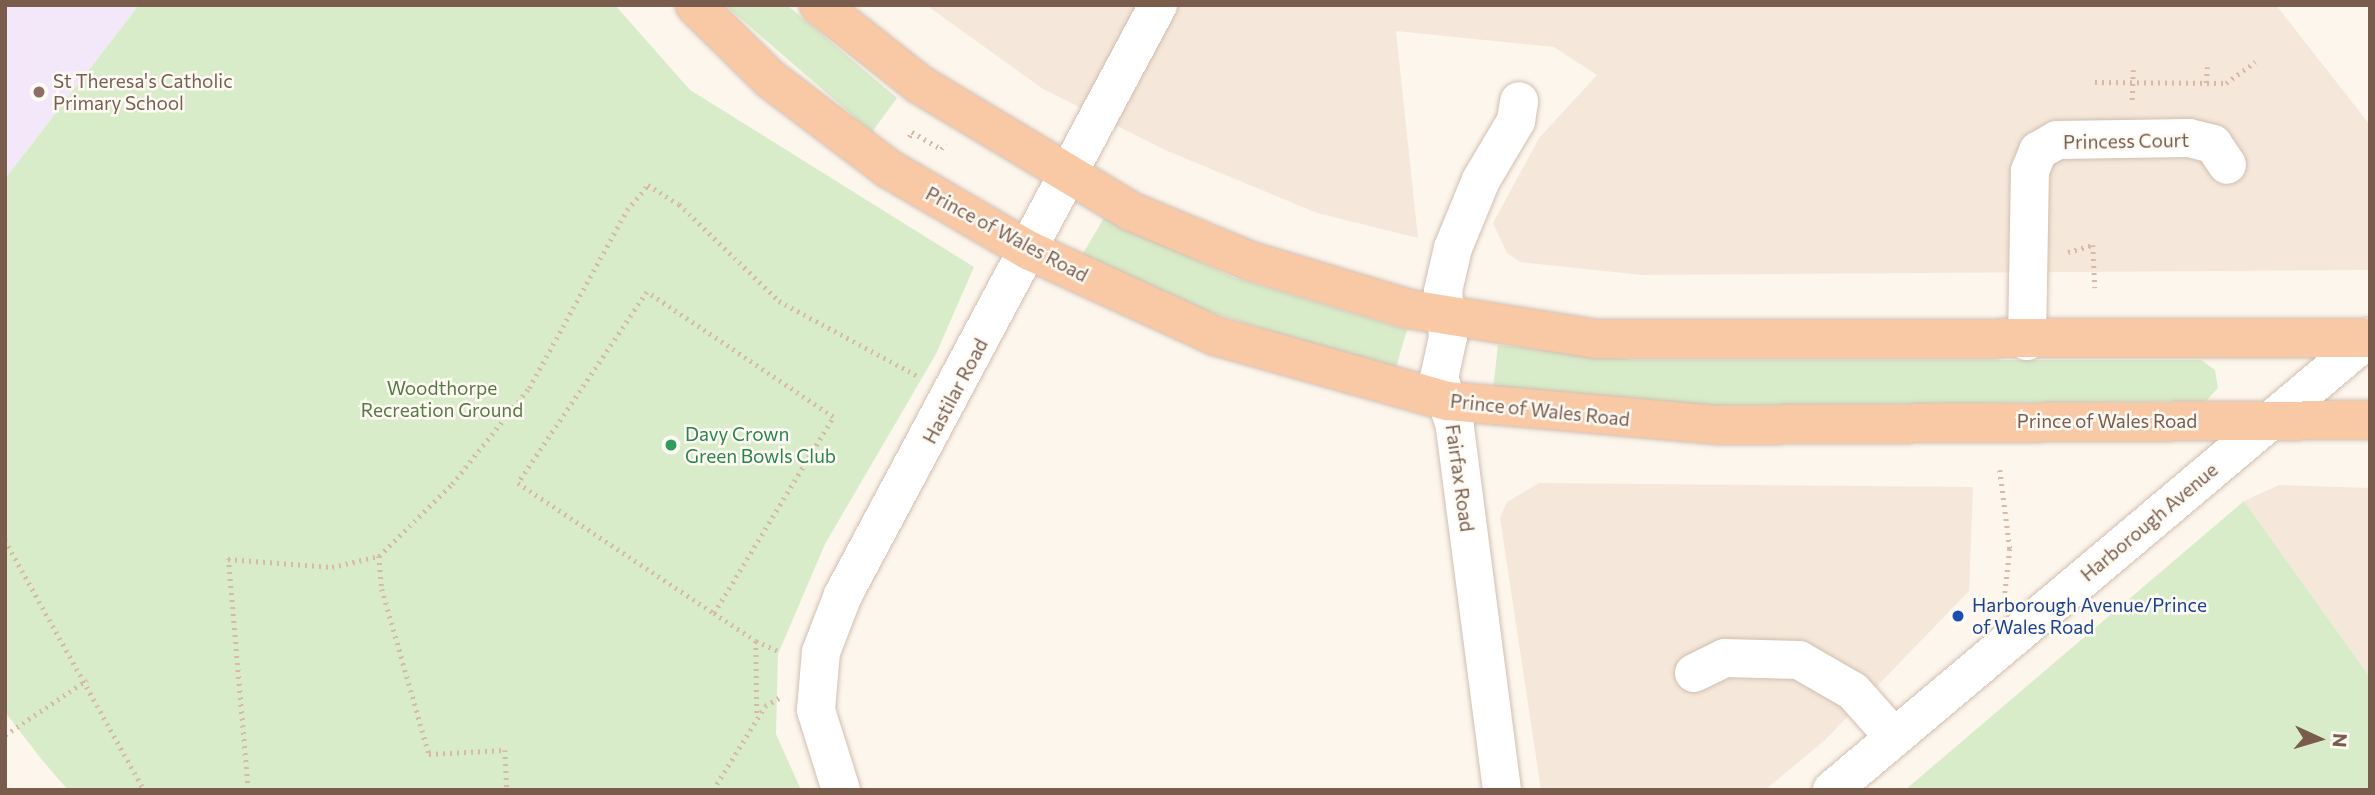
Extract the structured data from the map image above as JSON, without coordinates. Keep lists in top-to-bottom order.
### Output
{
  "streets": {
    "highway": ["Prince of Wales Road"],
    "street": [
      "Princess Court",
      "Hastilar Road",
      "Fairfax Road",
      "Harborough Avenue"
    ]
  },
  "crossings": [
    ["Prince of Wales Road", "Hastilar Road"],
    ["Prince of Wales Road", "Fairfax Road"],
    ["Prince of Wales Road", "Harborough Avenue"]
  ],
  "parks": ["Woodthorpe Recreation Ground"],
  "places": ["St Theresa's Catholic Primary School", "Davy Crown Green Bowls Club", "Harborough Avenue/Prince of Wales Road"],
  "north": "right"
}
